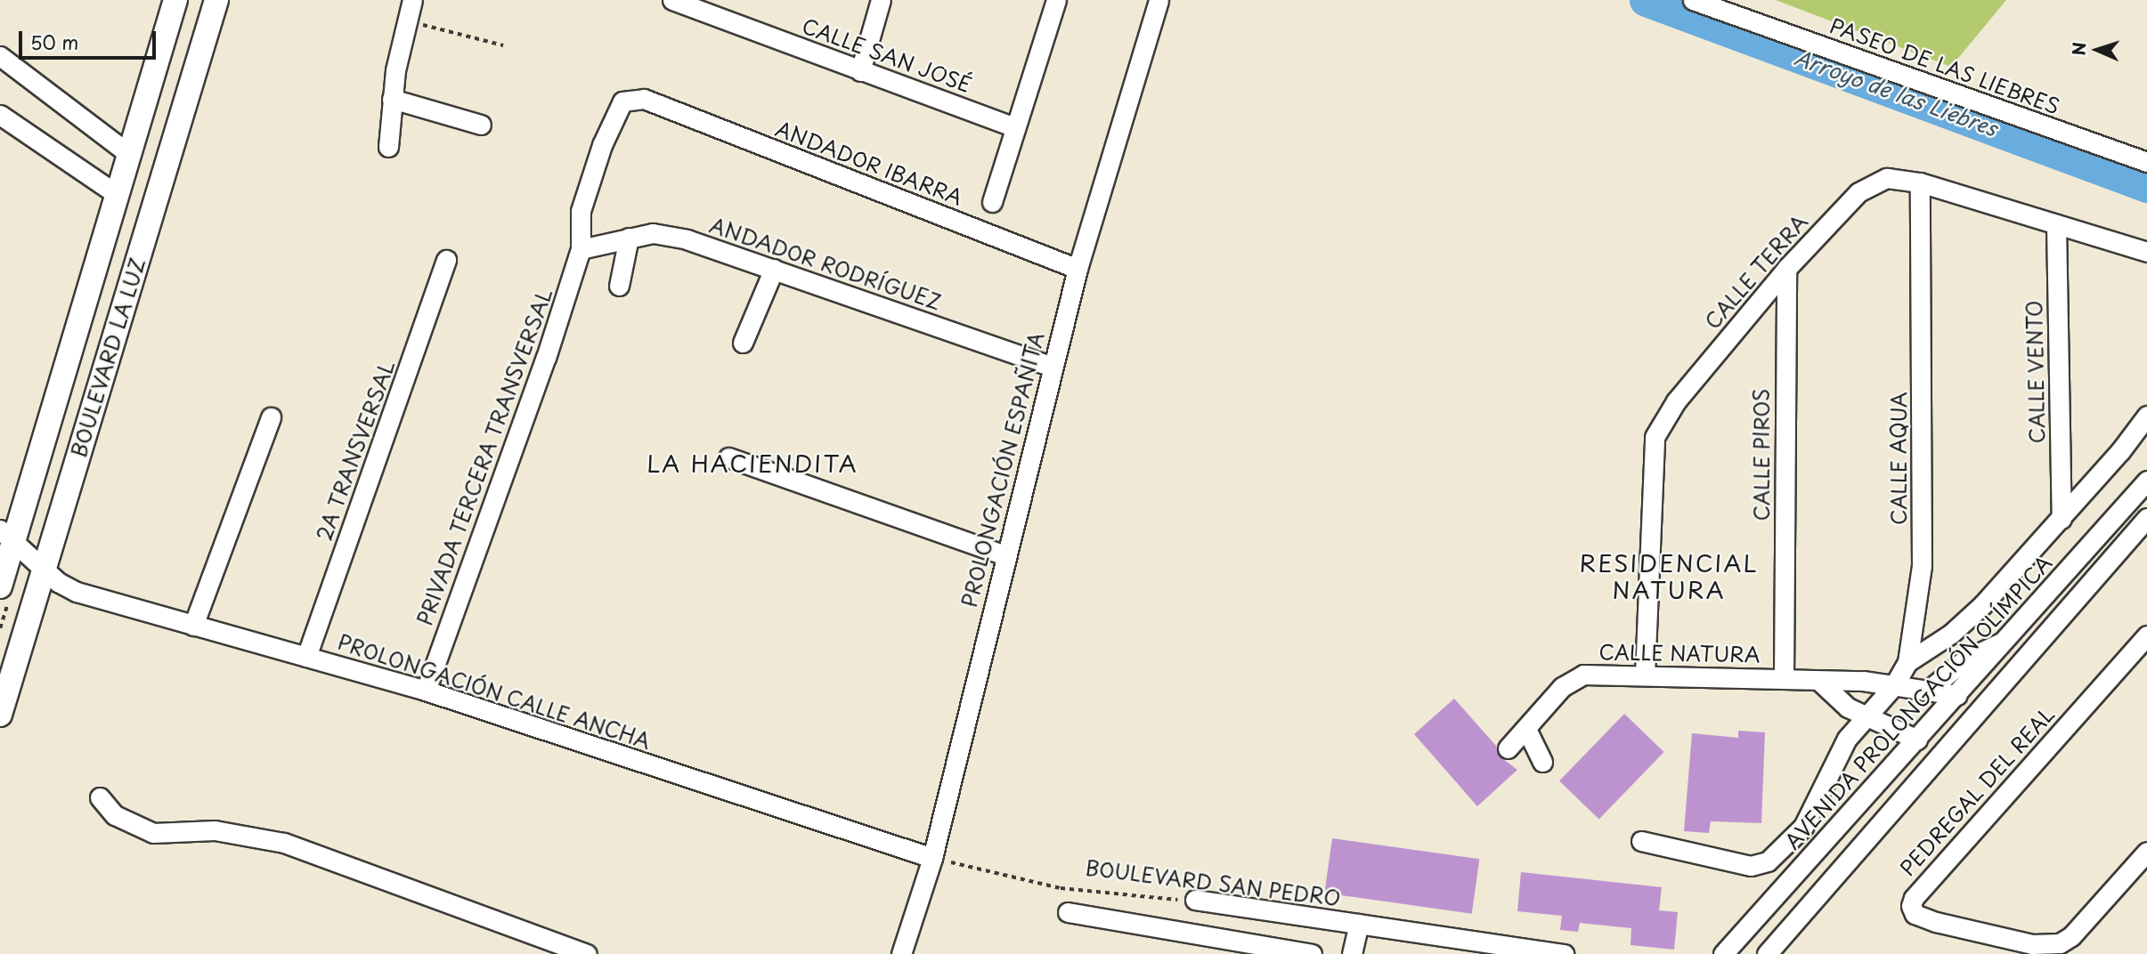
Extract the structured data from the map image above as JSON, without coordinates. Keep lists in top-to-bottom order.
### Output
{
  "streets": {
    "main road": ["BOULEVARD LA LUZ"],
    "street": [
      "CALLE SAN JOSÉ",
      "PASEO DE LAS LIEBRES",
      "ANDADOR IBARRA",
      "ANDADOR RODRÍGUEZ",
      "CALLE TERRA",
      "CALLE VENTO",
      "2A TRANSVERSAL",
      "CALLE PIROS",
      "PRIVADA TERCERA TRANSVERSAL",
      "CALLE AQUA",
      "PROLONGACIÓN ESPAÑITA",
      "CALLE NATURA",
      "PROLONGACIÓN CALLE ANCHA",
      "AVENIDA PROLONGACIÓN OLÍMPICA",
      "PEDREGAL DEL REAL",
      "BOULEVARD SAN PEDRO"
    ]
  },
  "crossings": [
    ["ANDADOR IBARRA", "PRIVADA TERCERA TRANSVERSAL"],
    ["ANDADOR IBARRA", "PROLONGACIÓN ESPAÑITA"],
    ["ANDADOR RODRÍGUEZ", "PRIVADA TERCERA TRANSVERSAL"],
    ["ANDADOR RODRÍGUEZ", "PROLONGACIÓN ESPAÑITA"],
    ["CALLE TERRA", "CALLE VENTO"],
    ["CALLE TERRA", "CALLE PIROS"],
    ["CALLE TERRA", "CALLE AQUA"],
    ["CALLE TERRA", "CALLE NATURA"],
    ["BOULEVARD LA LUZ", "PROLONGACIÓN CALLE ANCHA"],
    ["2A TRANSVERSAL", "PROLONGACIÓN CALLE ANCHA"],
    ["CALLE PIROS", "CALLE NATURA"],
    ["PRIVADA TERCERA TRANSVERSAL", "PROLONGACIÓN CALLE ANCHA"],
    ["CALLE AQUA", "CALLE NATURA"],
    ["PROLONGACIÓN ESPAÑITA", "PROLONGACIÓN CALLE ANCHA"],
    ["PROLONGACIÓN ESPAÑITA", "BOULEVARD SAN PEDRO"],
    ["CALLE NATURA", "AVENIDA PROLONGACIÓN OLÍMPICA"],
    ["PROLONGACIÓN CALLE ANCHA", "BOULEVARD SAN PEDRO"]
  ],
  "districts": ["LA HACIENDITA", "RESIDENCIAL NATURA"],
  "water": ["Arroyo de las Liebres"],
  "scale_bar": "50 m",
  "north": "left"
}
